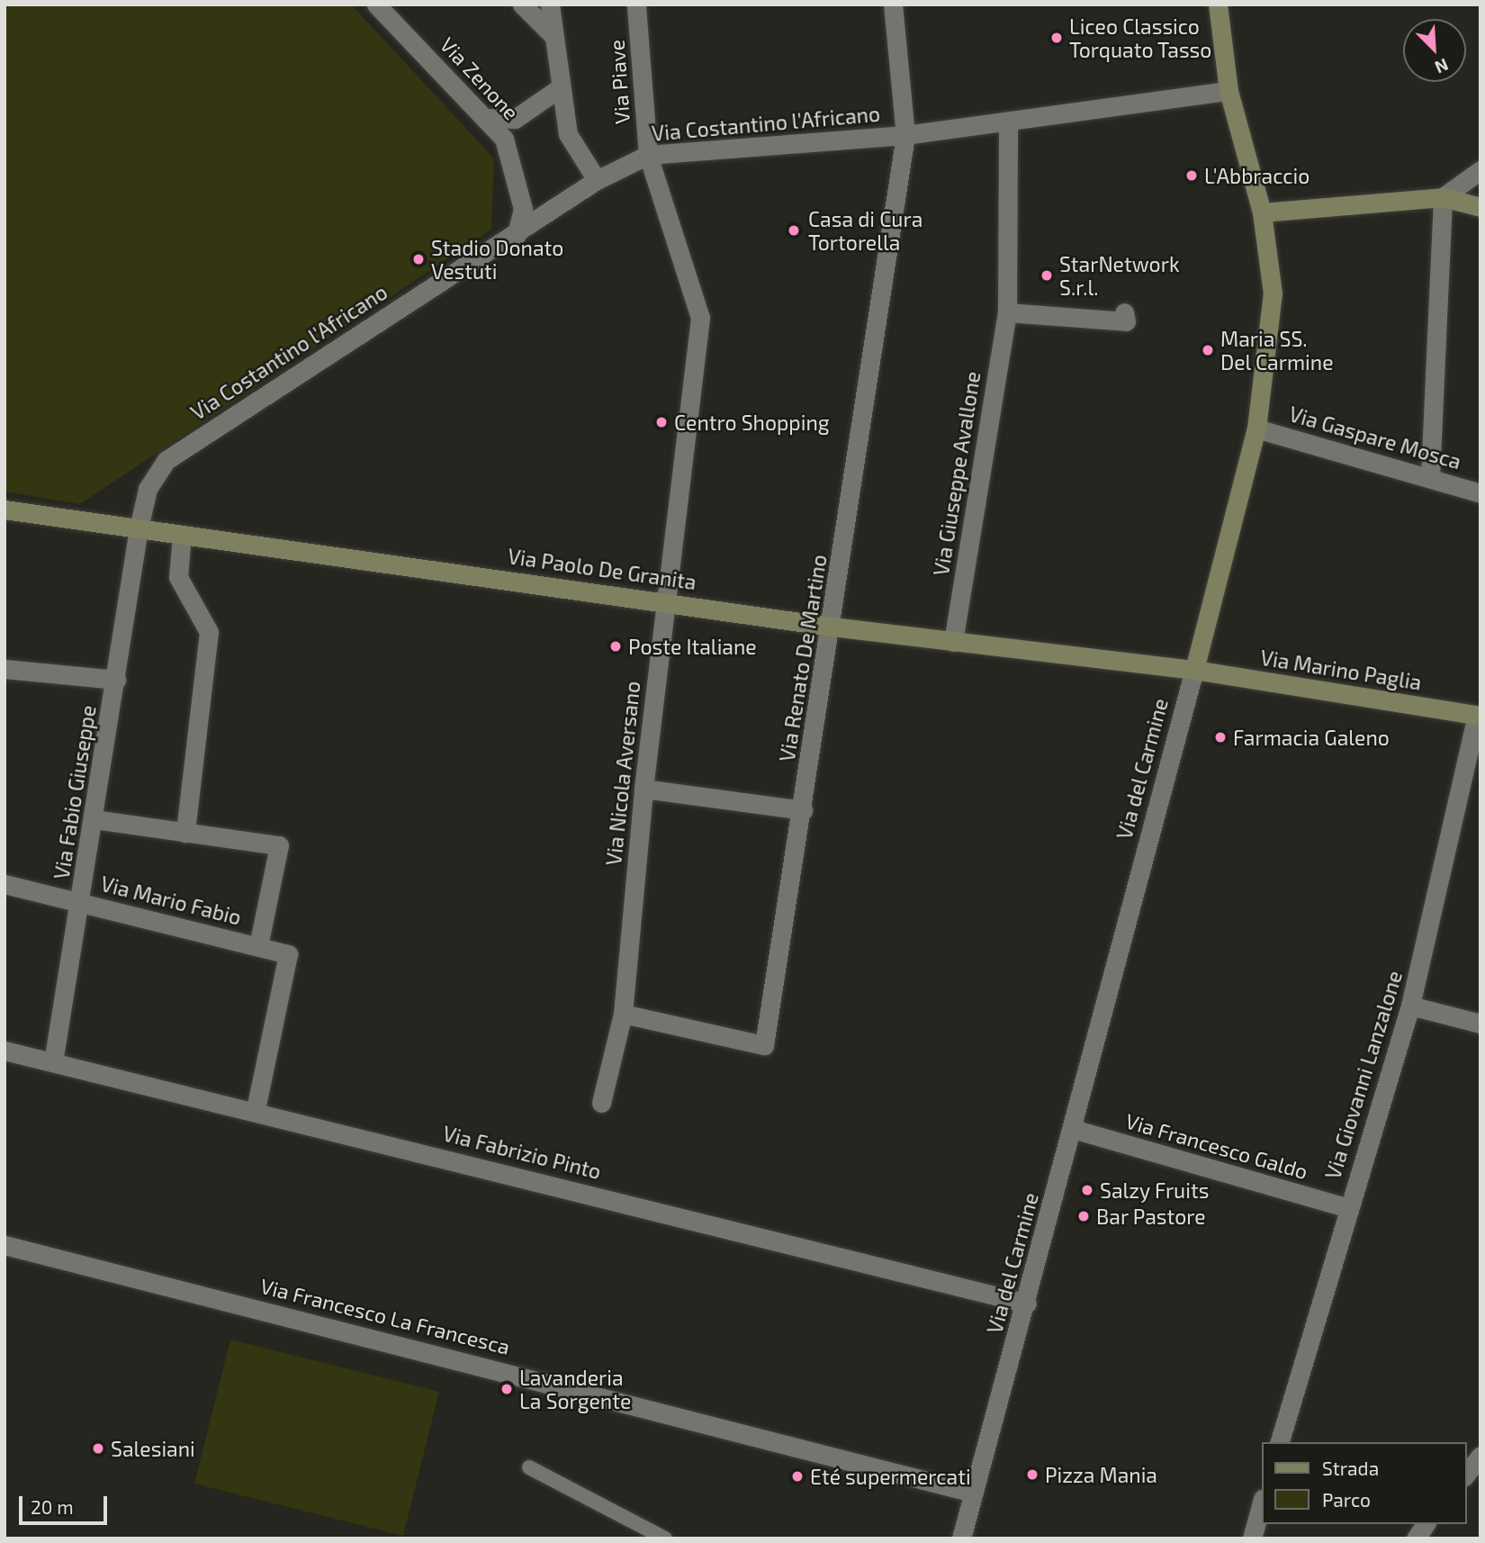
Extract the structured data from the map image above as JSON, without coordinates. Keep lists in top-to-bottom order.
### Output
{
  "streets": {
    "street": [
      "Via Zenone",
      "Via Piave",
      "Via Costantino l'Africano",
      "Via Gaspare Mosca",
      "Via Giuseppe Avallone",
      "Via Paolo De Granita",
      "Via Renato De Martino",
      "Via Marino Paglia",
      "Via del Carmine",
      "Via Nicola Aversano",
      "Via Fabio Giuseppe",
      "Via Mario Fabio",
      "Via Giovanni Lanzalone",
      "Via Francesco Galdo",
      "Via Fabrizio Pinto",
      "Via Francesco La Francesca"
    ]
  },
  "crossings": [
    ["Via Zenone", "Via Costantino l'Africano"],
    ["Via Piave", "Via Costantino l'Africano"],
    ["Via Piave", "Via Nicola Aversano"],
    ["Via Costantino l'Africano", "Via Giuseppe Avallone"],
    ["Via Costantino l'Africano", "Via Paolo De Granita"],
    ["Via Costantino l'Africano", "Via Renato De Martino"],
    ["Via Costantino l'Africano", "Via del Carmine"],
    ["Via Costantino l'Africano", "Via Nicola Aversano"],
    ["Via Costantino l'Africano", "Via Fabio Giuseppe"],
    ["Via Gaspare Mosca", "Via del Carmine"],
    ["Via Giuseppe Avallone", "Via Paolo De Granita"],
    ["Via Paolo De Granita", "Via Renato De Martino"],
    ["Via Paolo De Granita", "Via Marino Paglia"],
    ["Via Paolo De Granita", "Via del Carmine"],
    ["Via Paolo De Granita", "Via Nicola Aversano"],
    ["Via Paolo De Granita", "Via Fabio Giuseppe"],
    ["Via Renato De Martino", "Via Nicola Aversano"],
    ["Via Marino Paglia", "Via del Carmine"],
    ["Via Marino Paglia", "Via Giovanni Lanzalone"],
    ["Via del Carmine", "Via Francesco Galdo"],
    ["Via del Carmine", "Via Fabrizio Pinto"],
    ["Via del Carmine", "Via Francesco La Francesca"],
    ["Via Fabio Giuseppe", "Via Mario Fabio"],
    ["Via Fabio Giuseppe", "Via Fabrizio Pinto"],
    ["Via Mario Fabio", "Via Fabrizio Pinto"],
    ["Via Giovanni Lanzalone", "Via Francesco Galdo"]
  ],
  "places": [
    "Liceo Classico Torquato Tasso",
    "L'Abbraccio",
    "Casa di Cura Tortorella",
    "Stadio Donato Vestuti",
    "StarNetwork S.r.l.",
    "Maria SS. Del Carmine",
    "Centro Shopping",
    "Poste Italiane",
    "Farmacia Galeno",
    "Salzy Fruits",
    "Bar Pastore",
    "Lavanderia La Sorgente",
    "Salesiani",
    "Pizza Mania",
    "Eté supermercati"
  ],
  "legend": ["Strada", "Parco"],
  "scale_bar": "20 m",
  "north": "bottom right"
}
